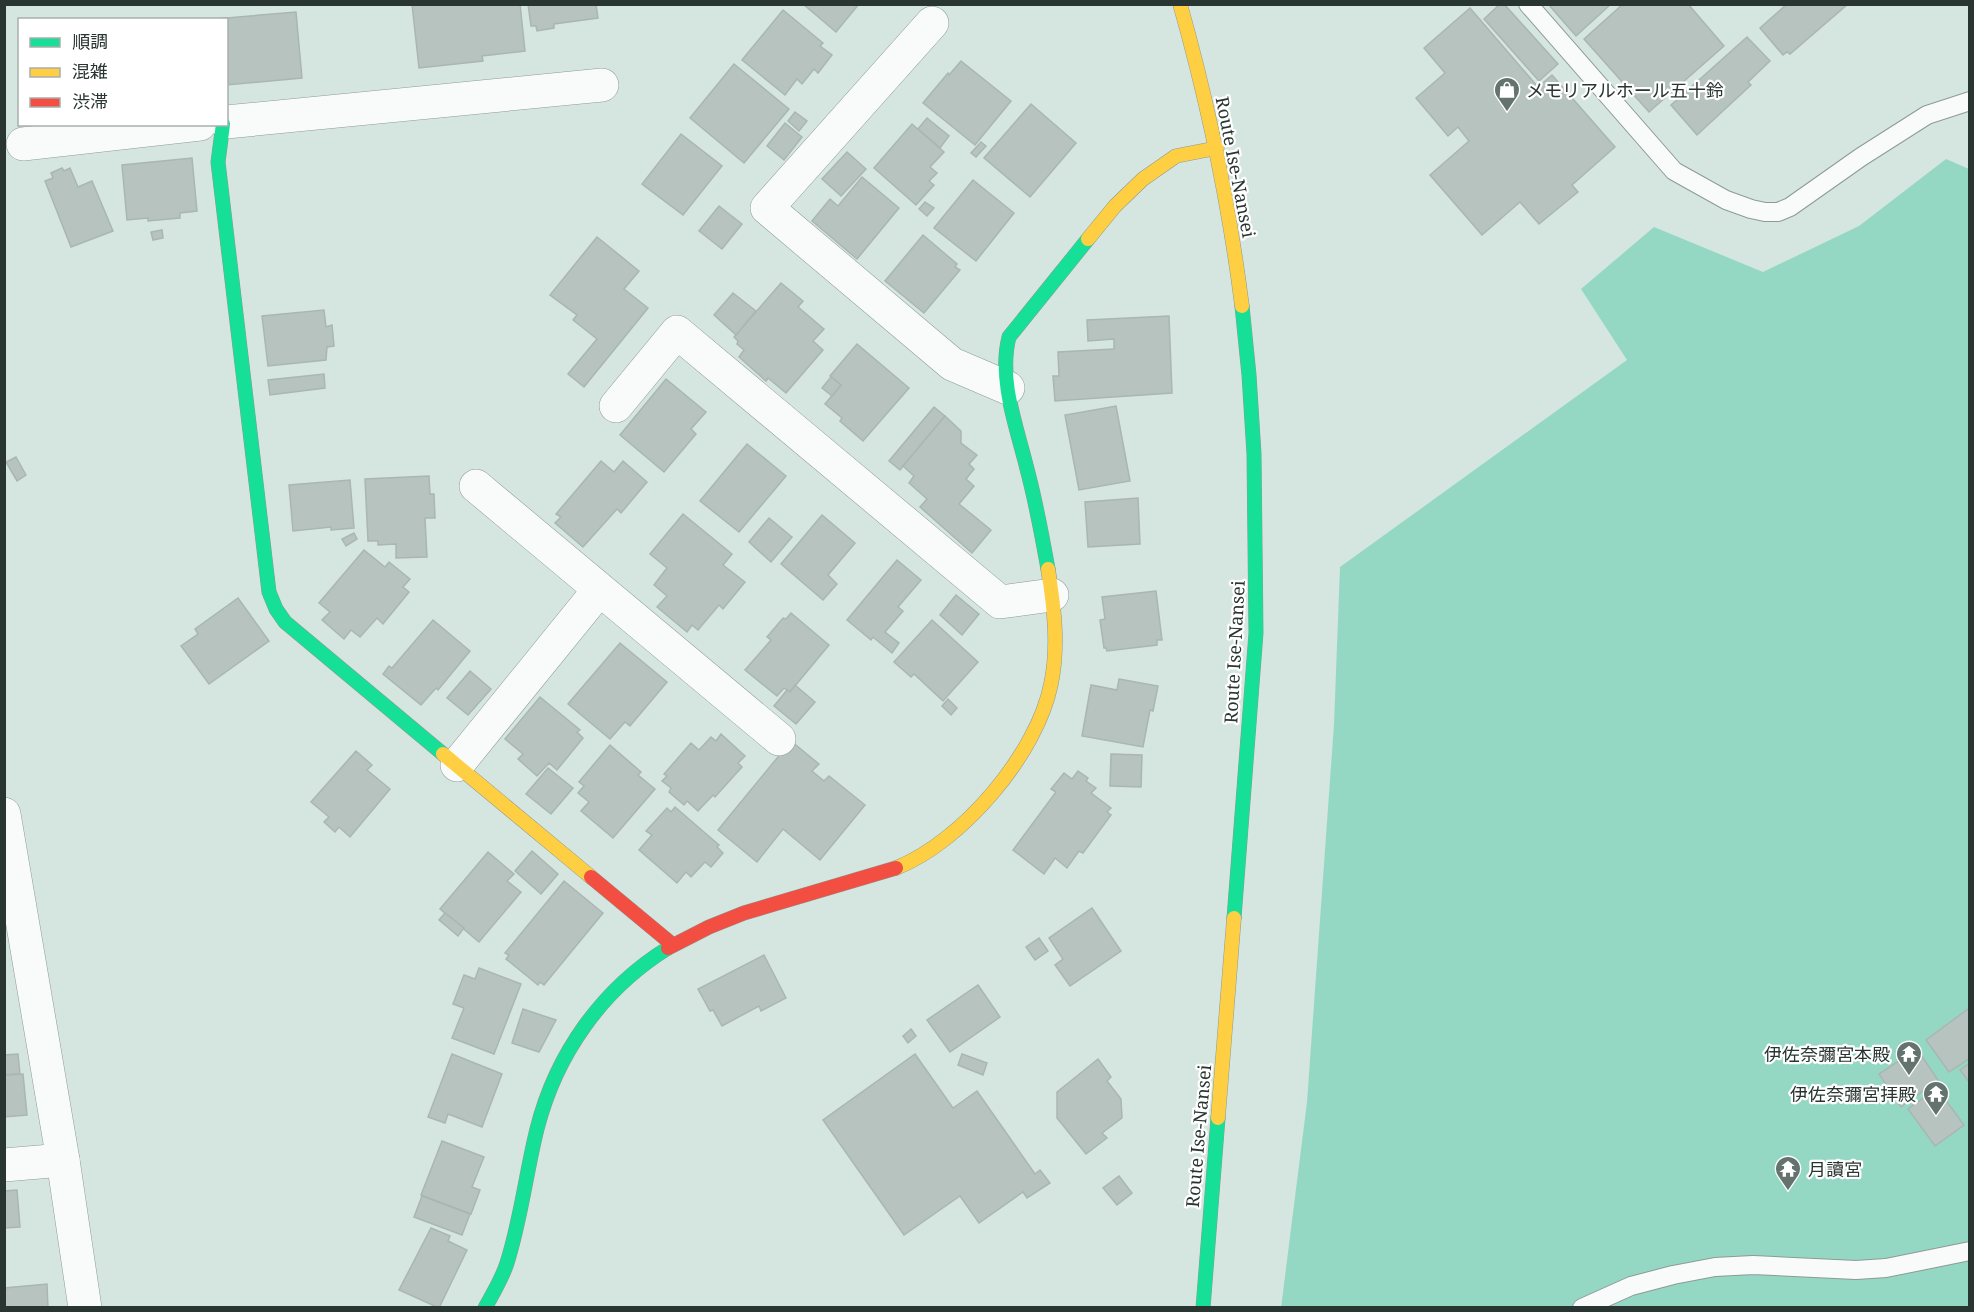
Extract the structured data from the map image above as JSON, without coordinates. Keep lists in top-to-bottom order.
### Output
{
  "streets": {
    "street": ["Route Ise-Nansei"]
  },
  "places": {
    "shop": ["メモリアルホール五十鈴"],
    "temple": ["伊佐奈彌宮本殿", "伊佐奈彌宮拝殿", "月讀宮"]
  },
  "legend": ["順調", "混雑", "渋滞"]
}
